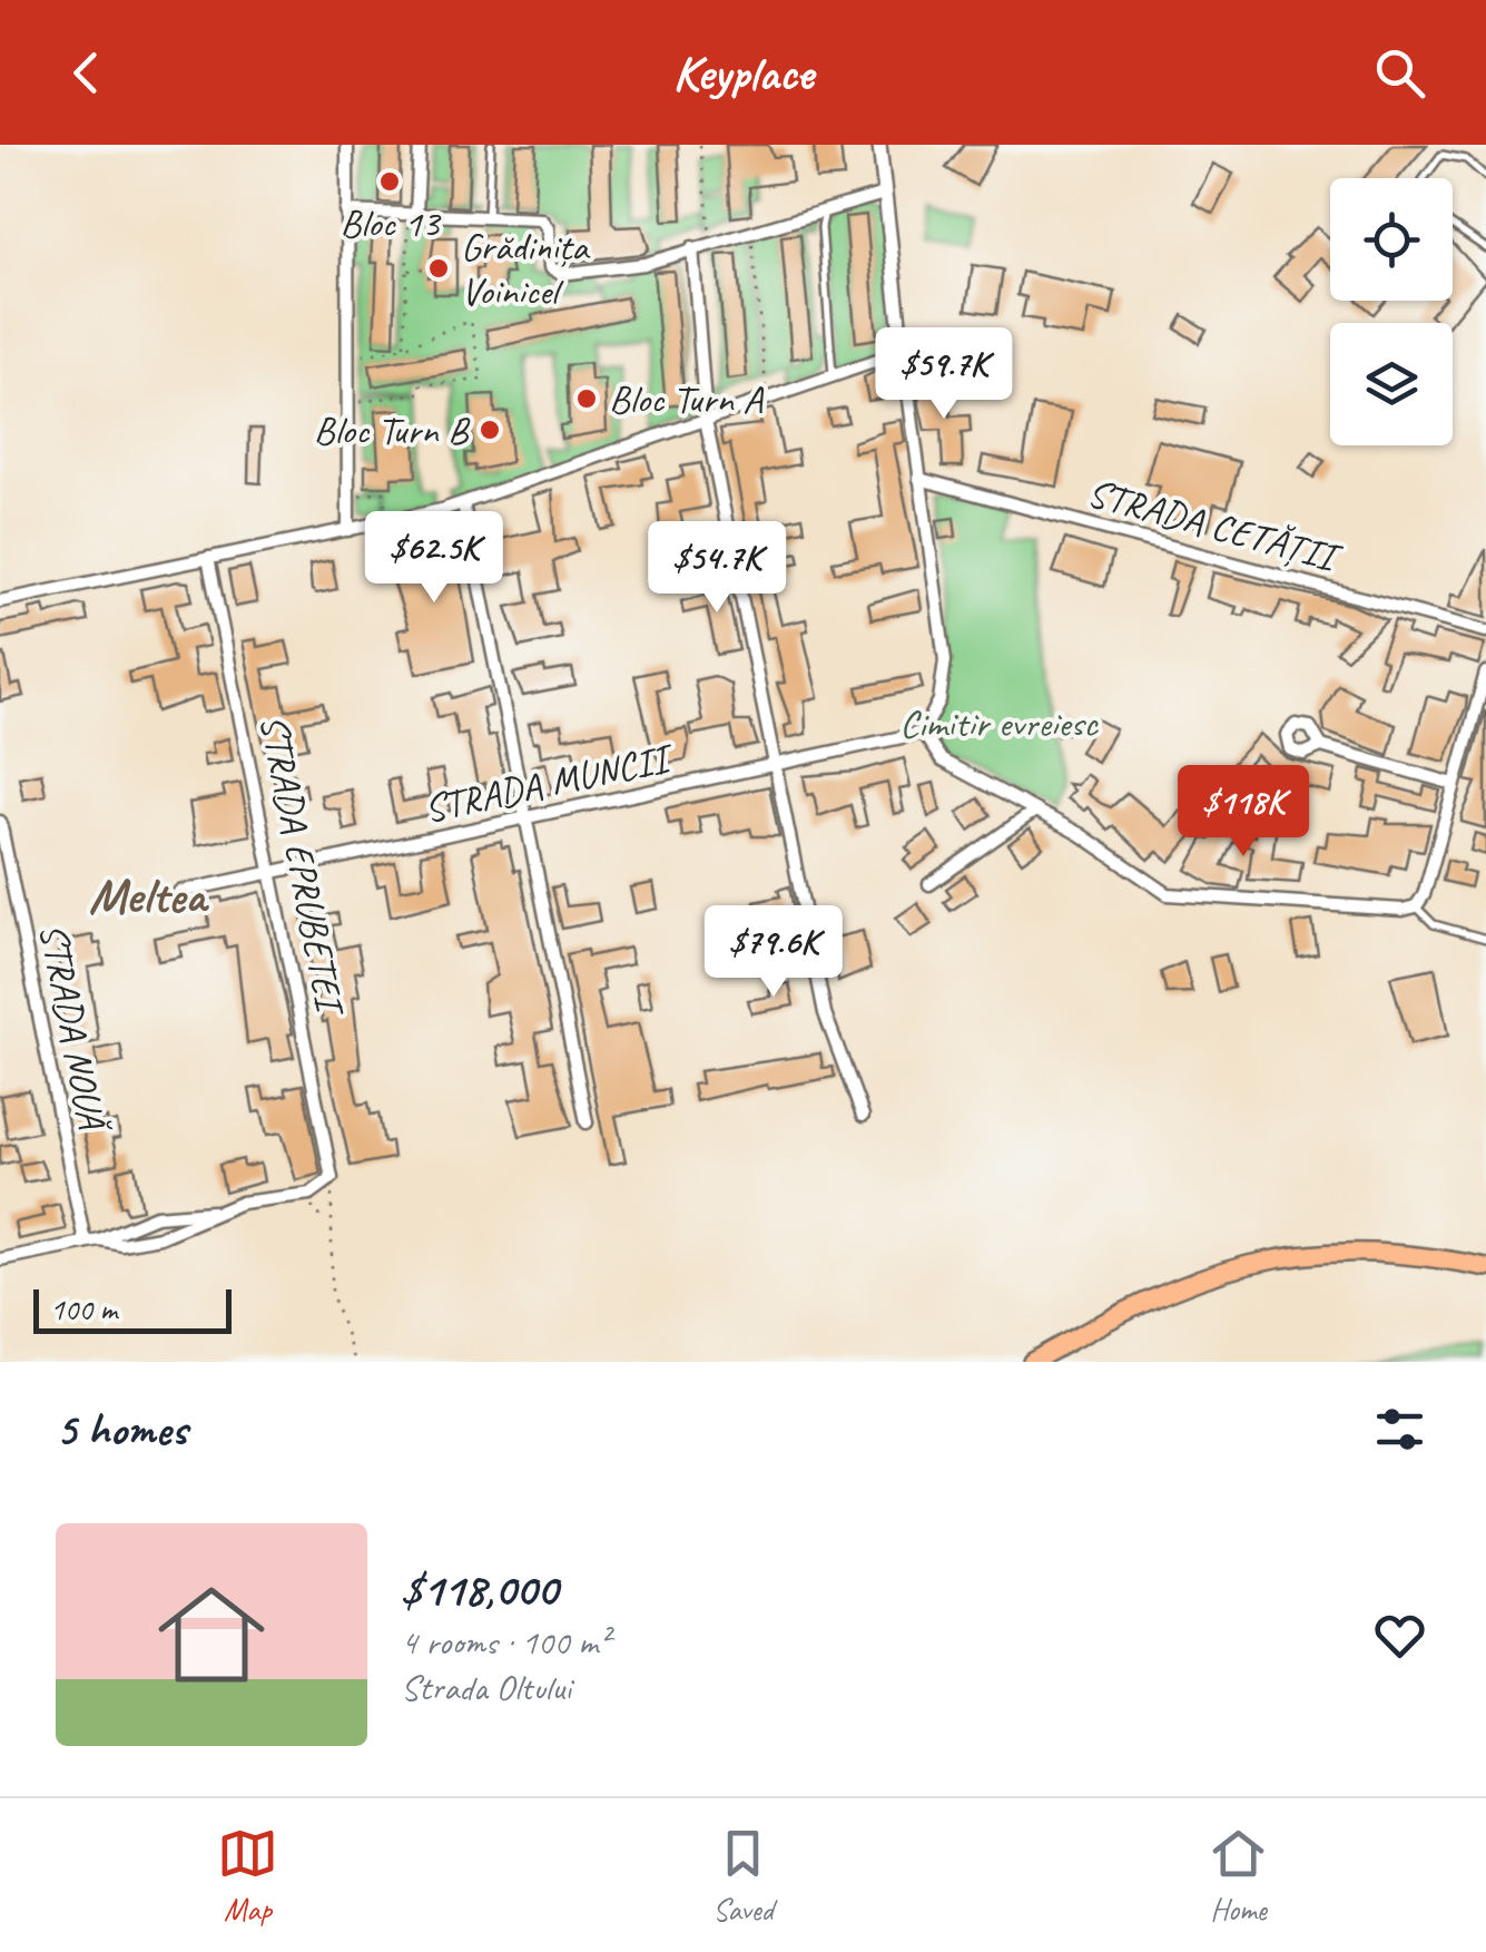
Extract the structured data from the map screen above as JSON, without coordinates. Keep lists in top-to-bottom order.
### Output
{
  "streets": {
    "street": [
      "STRADA CETĂȚII",
      "STRADA MUNCII",
      "STRADA EPRUBETEI",
      "STRADA NOUĂ"
    ]
  },
  "crossings": [
    ["STRADA MUNCII", "STRADA EPRUBETEI"]
  ],
  "districts": ["Meltea"],
  "parks": ["Cimitir evreiesc"],
  "places": [
    "Bloc 13",
    "Grădinița Voinicel",
    "Bloc Turn A",
    "Bloc Turn B"
  ],
  "scale_bar": "100 m",
  "page": {
    "header": "Keyplace",
    "price": [
      "$59.7K",
      "$62.5K",
      "$54.7K",
      "$118K",
      "$79.6K"
    ],
    "scale": "100 m",
    "heading": "5 homes",
    "list": [
      {
        "name": "$118,000",
        "note": "4 rooms · 100 m² · Strada Oltului"
      }
    ],
    "tabs": ["Map", "Saved", "Home"]
  }
}
